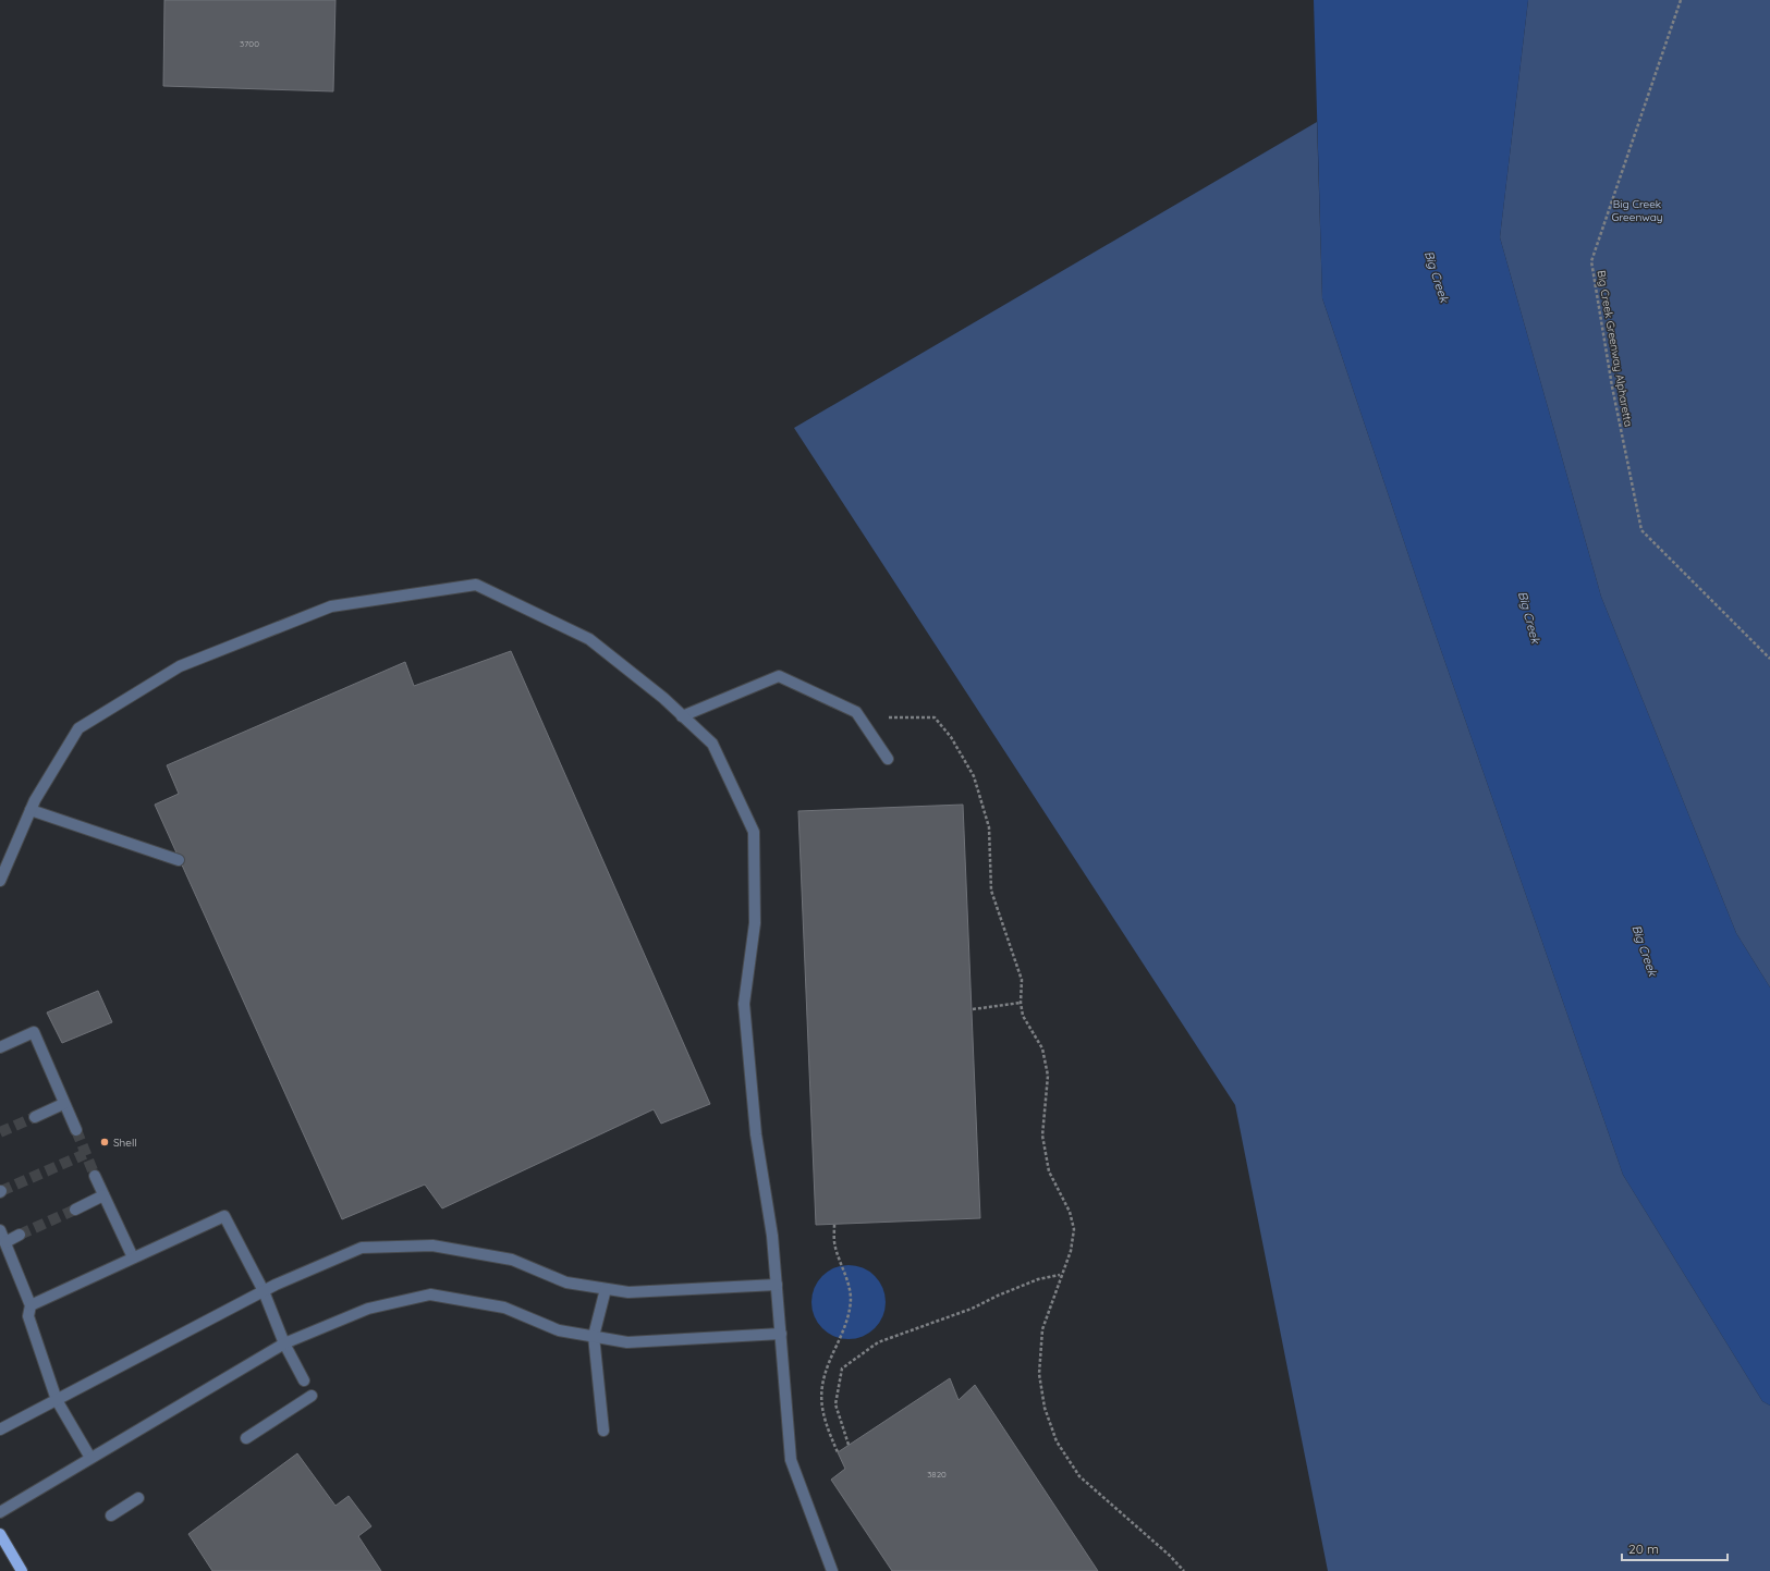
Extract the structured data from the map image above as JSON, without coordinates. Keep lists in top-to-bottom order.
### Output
{
  "streets": {
    "path": ["Big Creek Greenway Alpharetta"]
  },
  "water": ["Big Creek"],
  "parks": ["Big Creek Greenway"],
  "places": ["Shell"],
  "house_numbers": ["3700", "3820"],
  "scale_bar": "20 m"
}
